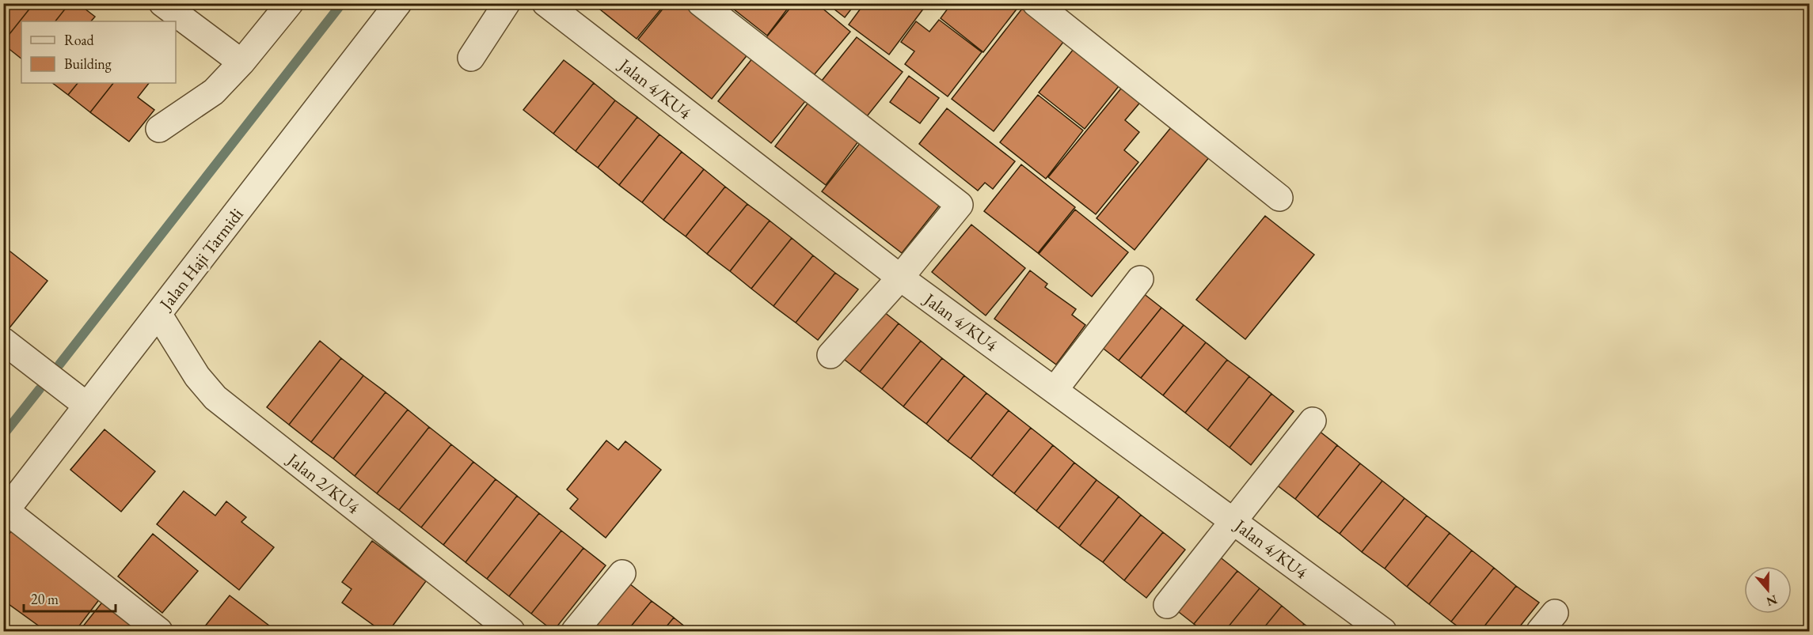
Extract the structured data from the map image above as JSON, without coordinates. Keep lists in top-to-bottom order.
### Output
{
  "streets": {
    "street": ["Jalan 4/KU4", "Jalan Haji Tarmidi", "Jalan 2/KU4"]
  },
  "crossings": [
    ["Jalan Haji Tarmidi", "Jalan 2/KU4"]
  ],
  "legend": ["Road", "Building"],
  "scale_bar": "20 m",
  "north": "bottom"
}
